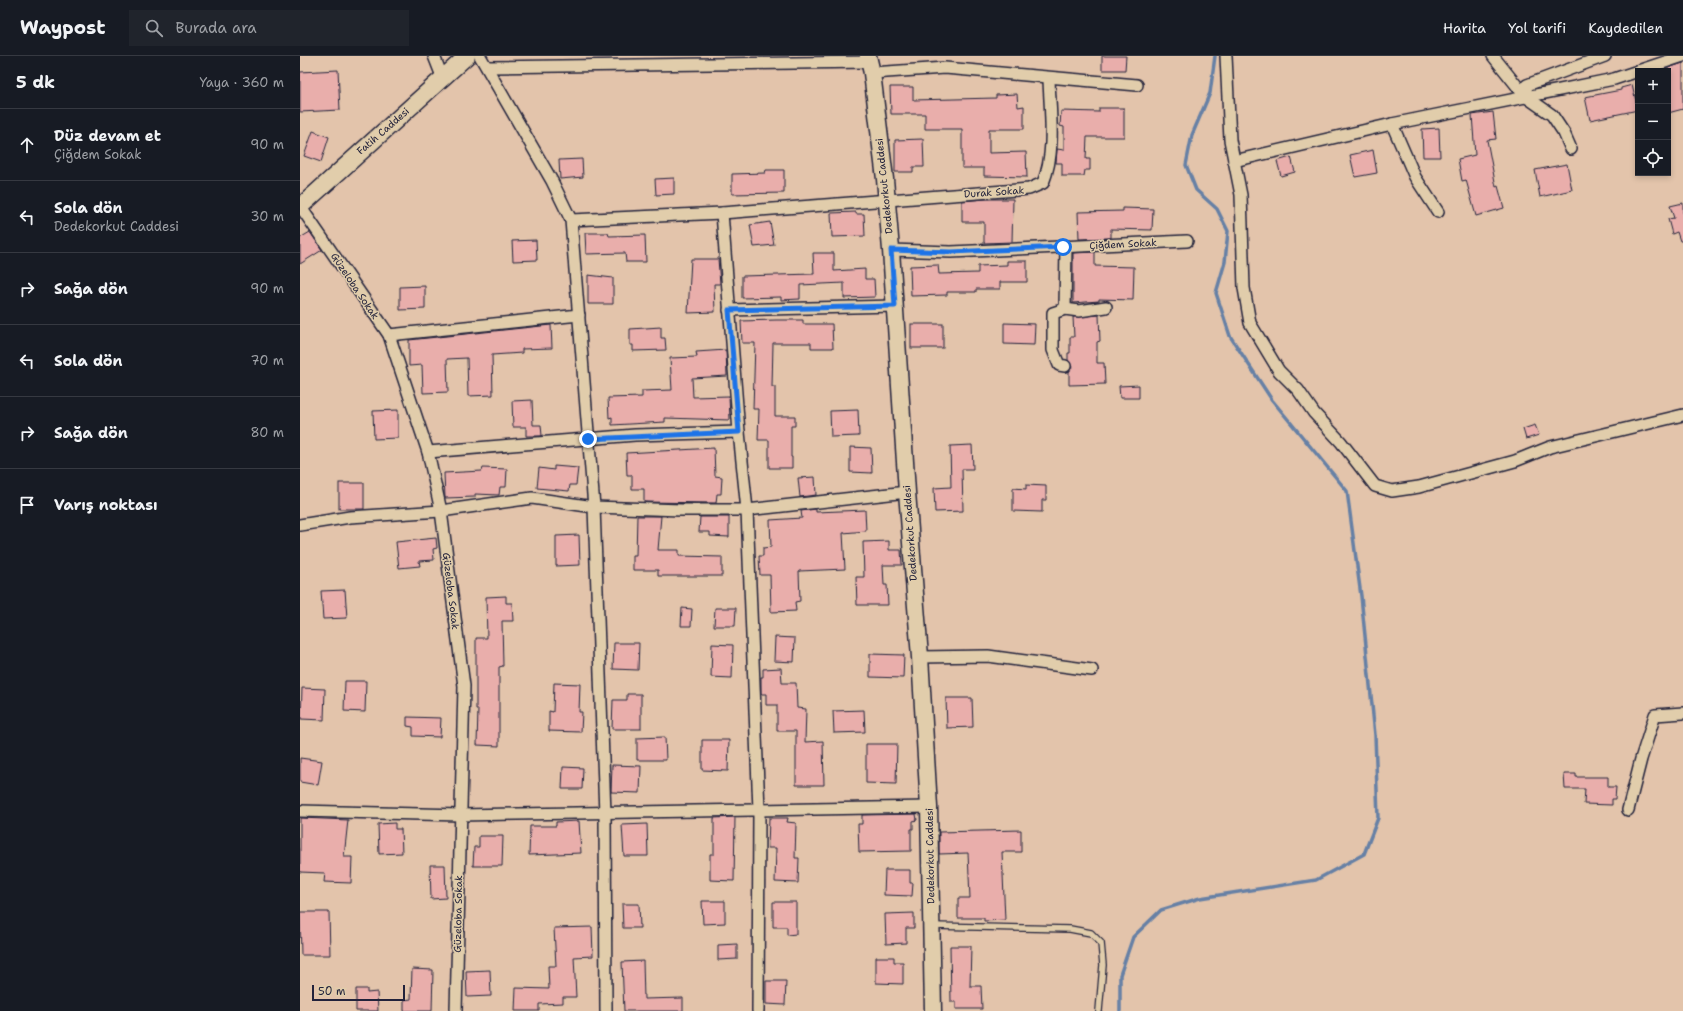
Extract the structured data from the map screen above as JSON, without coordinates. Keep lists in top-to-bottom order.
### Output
{
  "streets": {
    "street": [
      "Fatih Caddesi",
      "Dedekorkut Caddesi",
      "Durak Sokak",
      "Çiğdem Sokak",
      "Güzeloba Sokak"
    ]
  },
  "crossings": [
    ["Fatih Caddesi", "Güzeloba Sokak"],
    ["Dedekorkut Caddesi", "Durak Sokak"],
    ["Dedekorkut Caddesi", "Çiğdem Sokak"]
  ],
  "scale_bar": "50 m",
  "page": {
    "header": "Waypost",
    "search": "Burada ara",
    "nav": ["Harita", "Yol tarifi", "Kaydedilen"],
    "heading": ["5 dk", "Yaya · 360 m"],
    "map_buttons": ["+", "−"],
    "list": [
      ["Düz devam et", "Çiğdem Sokak", "90 m"],
      ["Sola dön", "Dedekorkut Caddesi", "30 m"],
      ["Sağa dön", "90 m"],
      ["Sola dön", "70 m"],
      ["Sağa dön", "80 m"],
      "Varış noktası"
    ],
    "scale": "50 m"
  }
}
